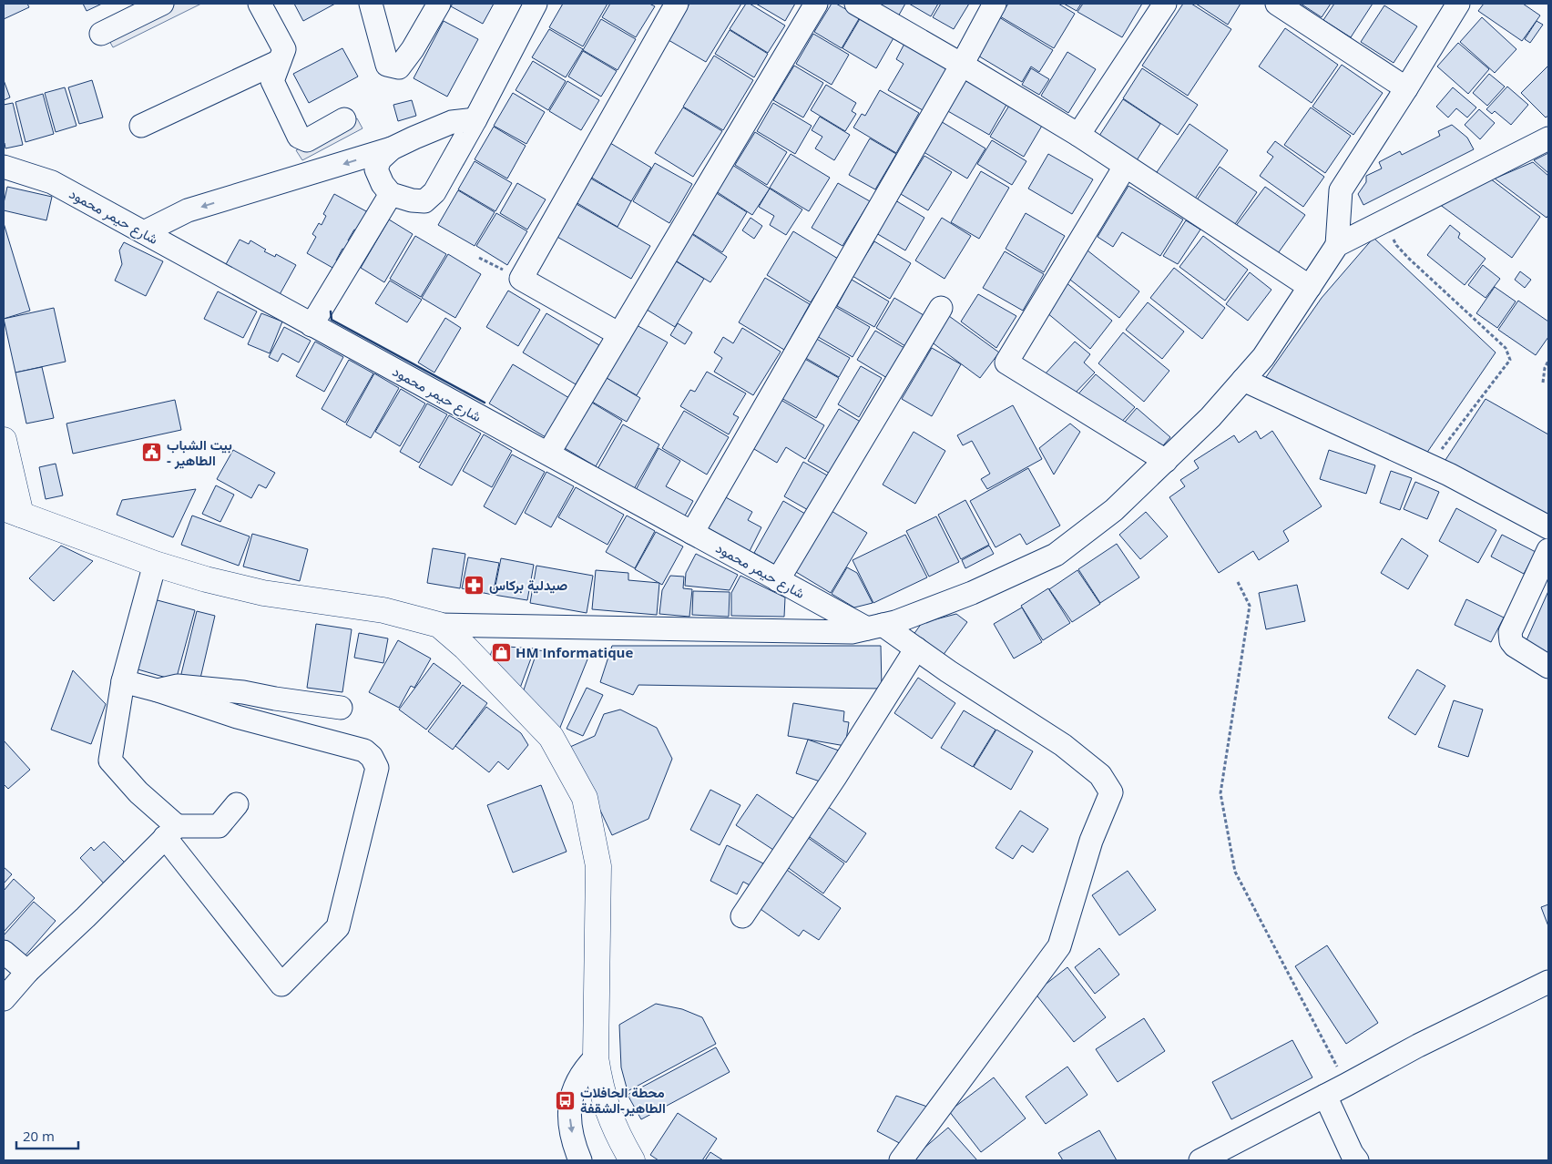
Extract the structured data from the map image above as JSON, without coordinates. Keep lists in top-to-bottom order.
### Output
{
  "streets": {
    "street": ["شارع حيمر محمود"]
  },
  "places": {
    "public building": ["بيت الشباب - الطاهير"],
    "pharmacy": ["صيدلية بركاس"],
    "shop": ["HM Informatique"],
    "bus stop": ["محطة الحافلات الطاهير-الشقفة"]
  },
  "scale_bar": "20 m"
}
